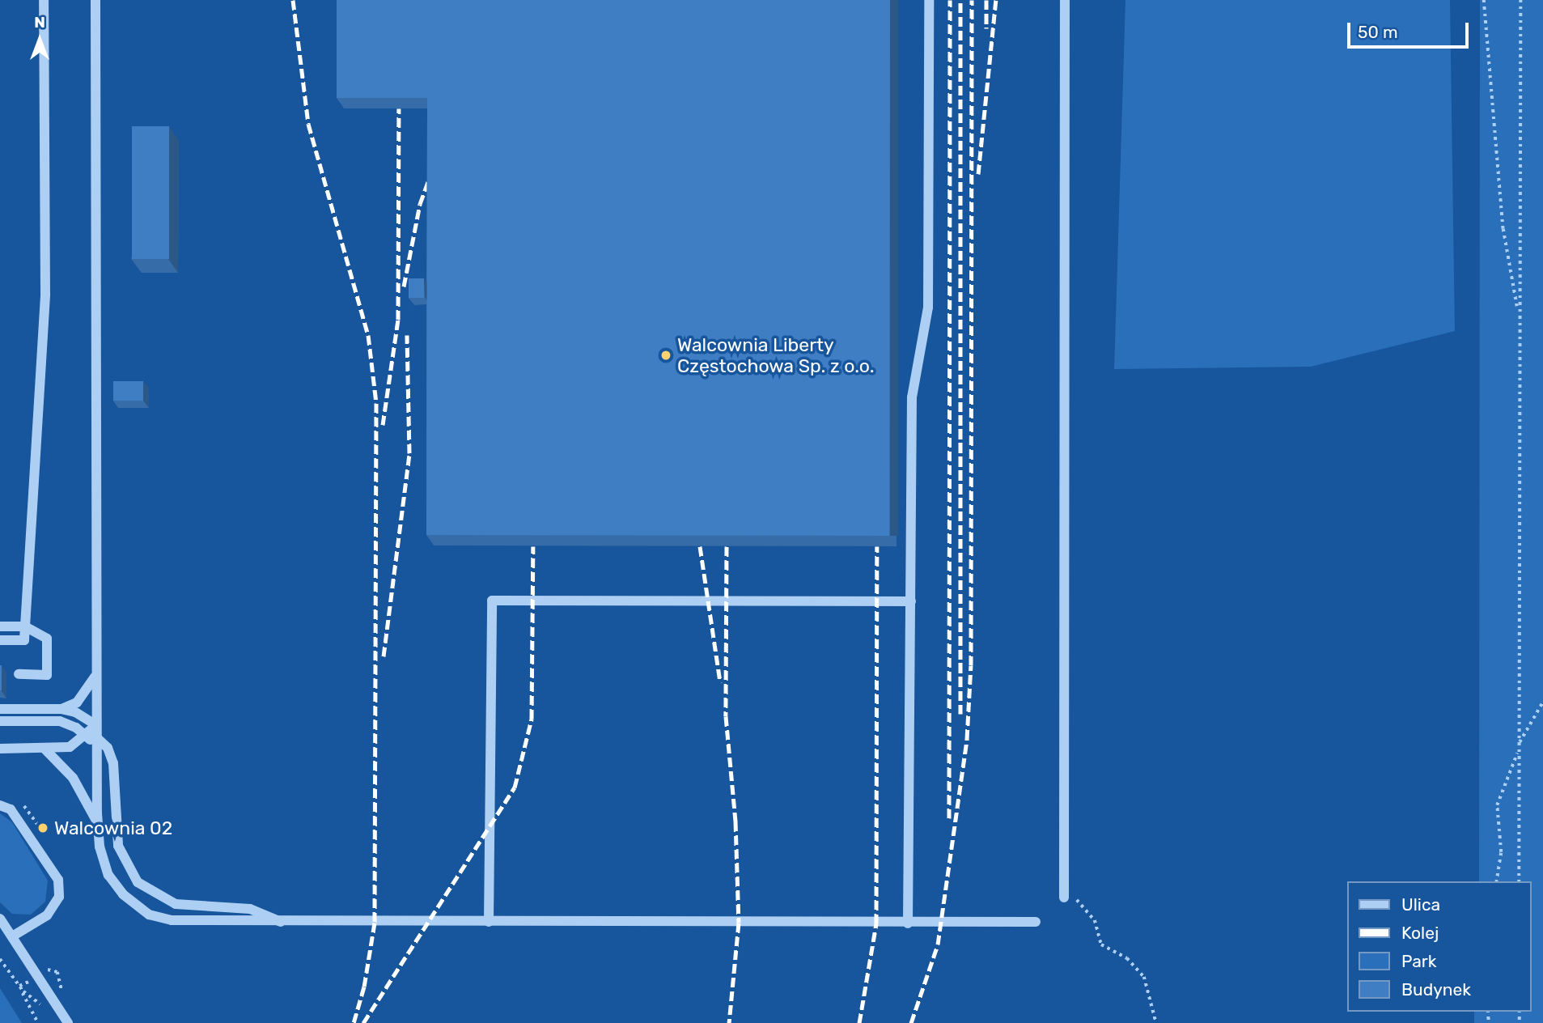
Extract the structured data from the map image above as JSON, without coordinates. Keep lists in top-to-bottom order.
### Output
{
  "places": ["Walcownia Liberty Częstochowa Sp. z o.o.", "Walcownia 02"],
  "legend": [
    "Ulica",
    "Kolej",
    "Park",
    "Budynek"
  ],
  "scale_bar": "50 m",
  "north": "top"
}
